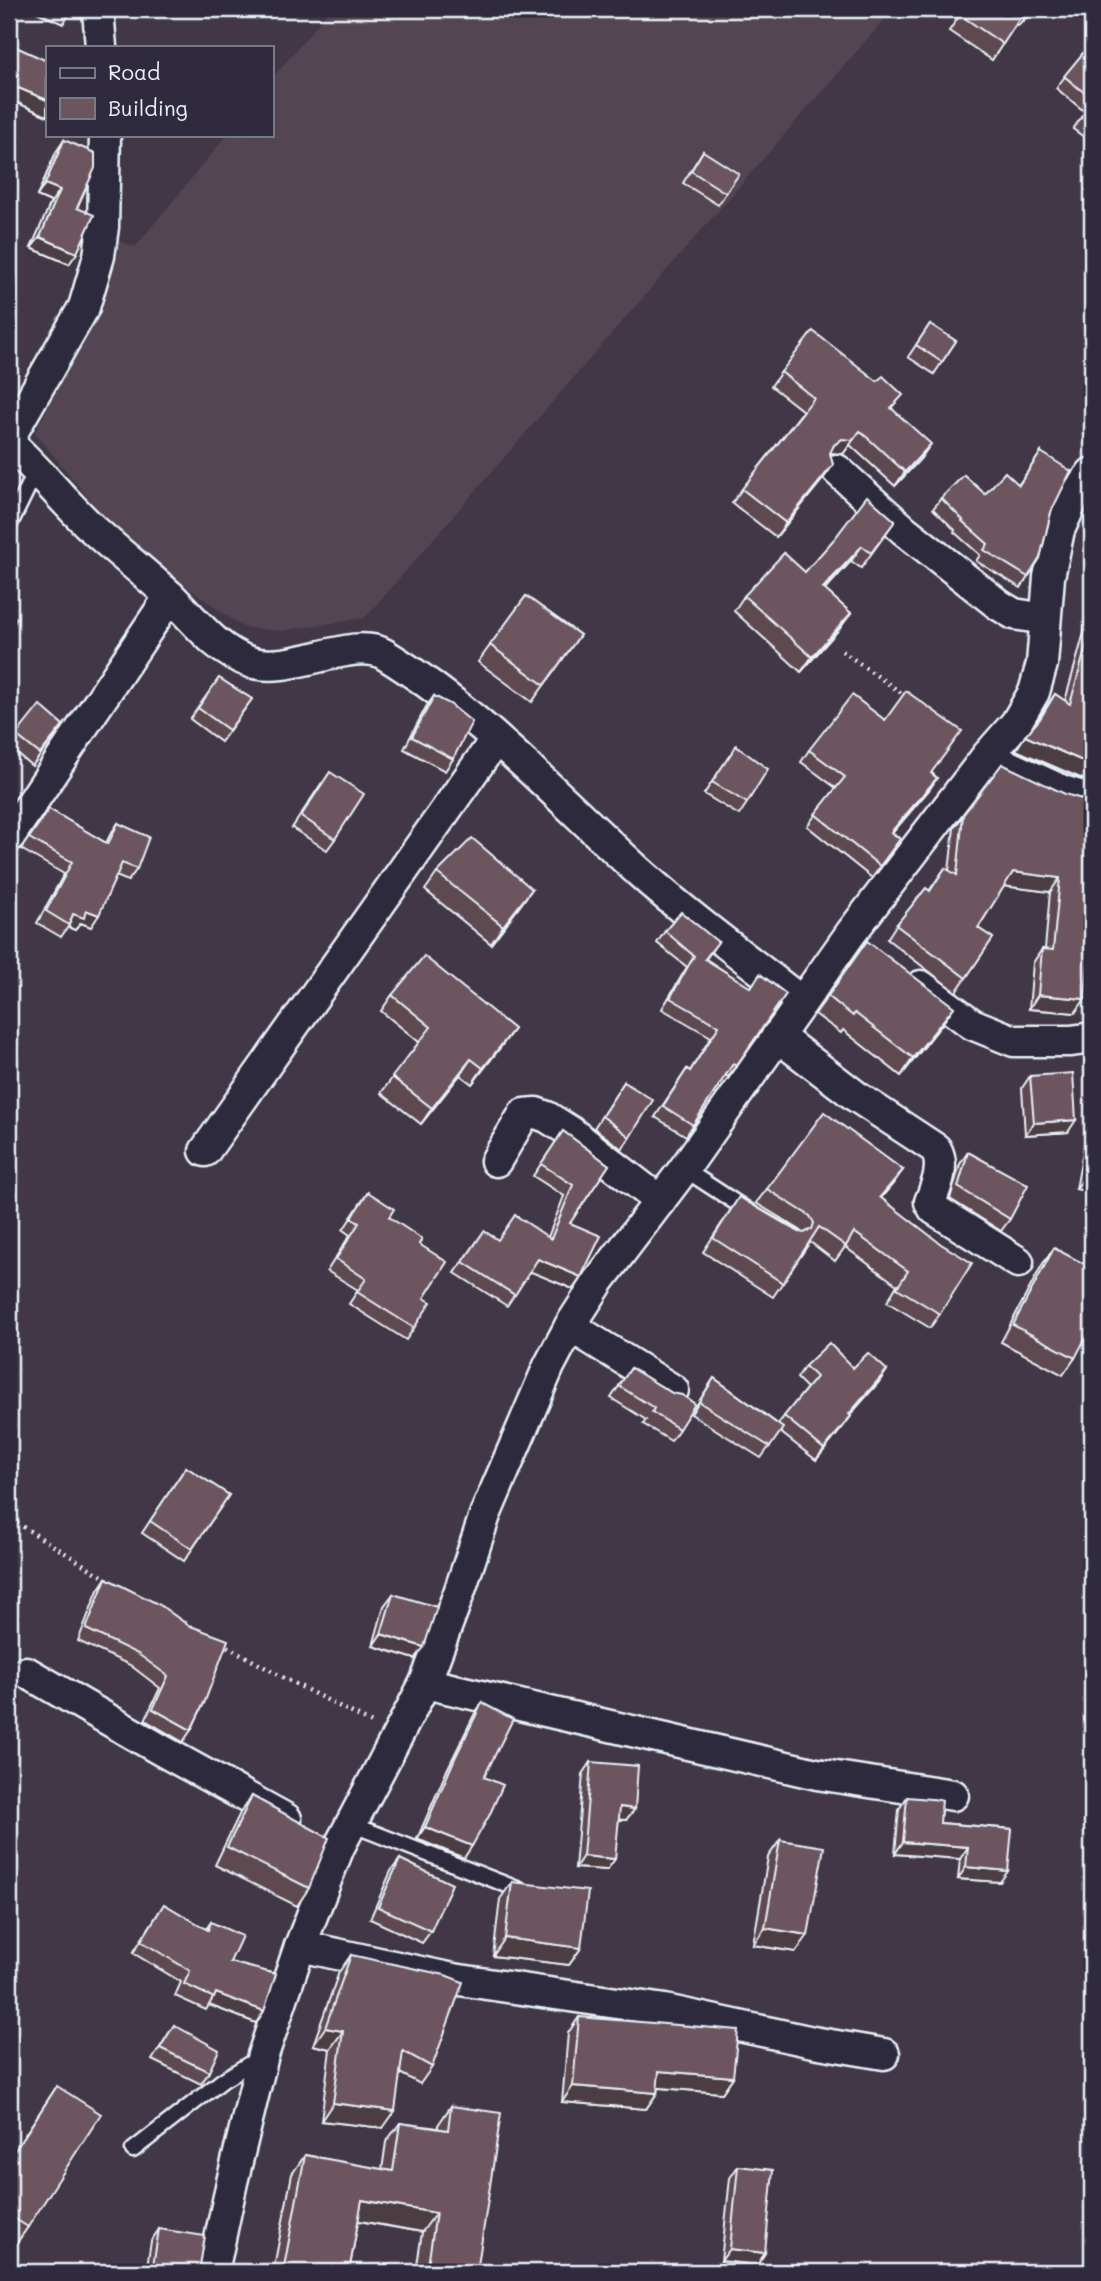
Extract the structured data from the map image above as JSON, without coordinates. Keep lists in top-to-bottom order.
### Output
{
  "legend": ["Road", "Building"]
}
